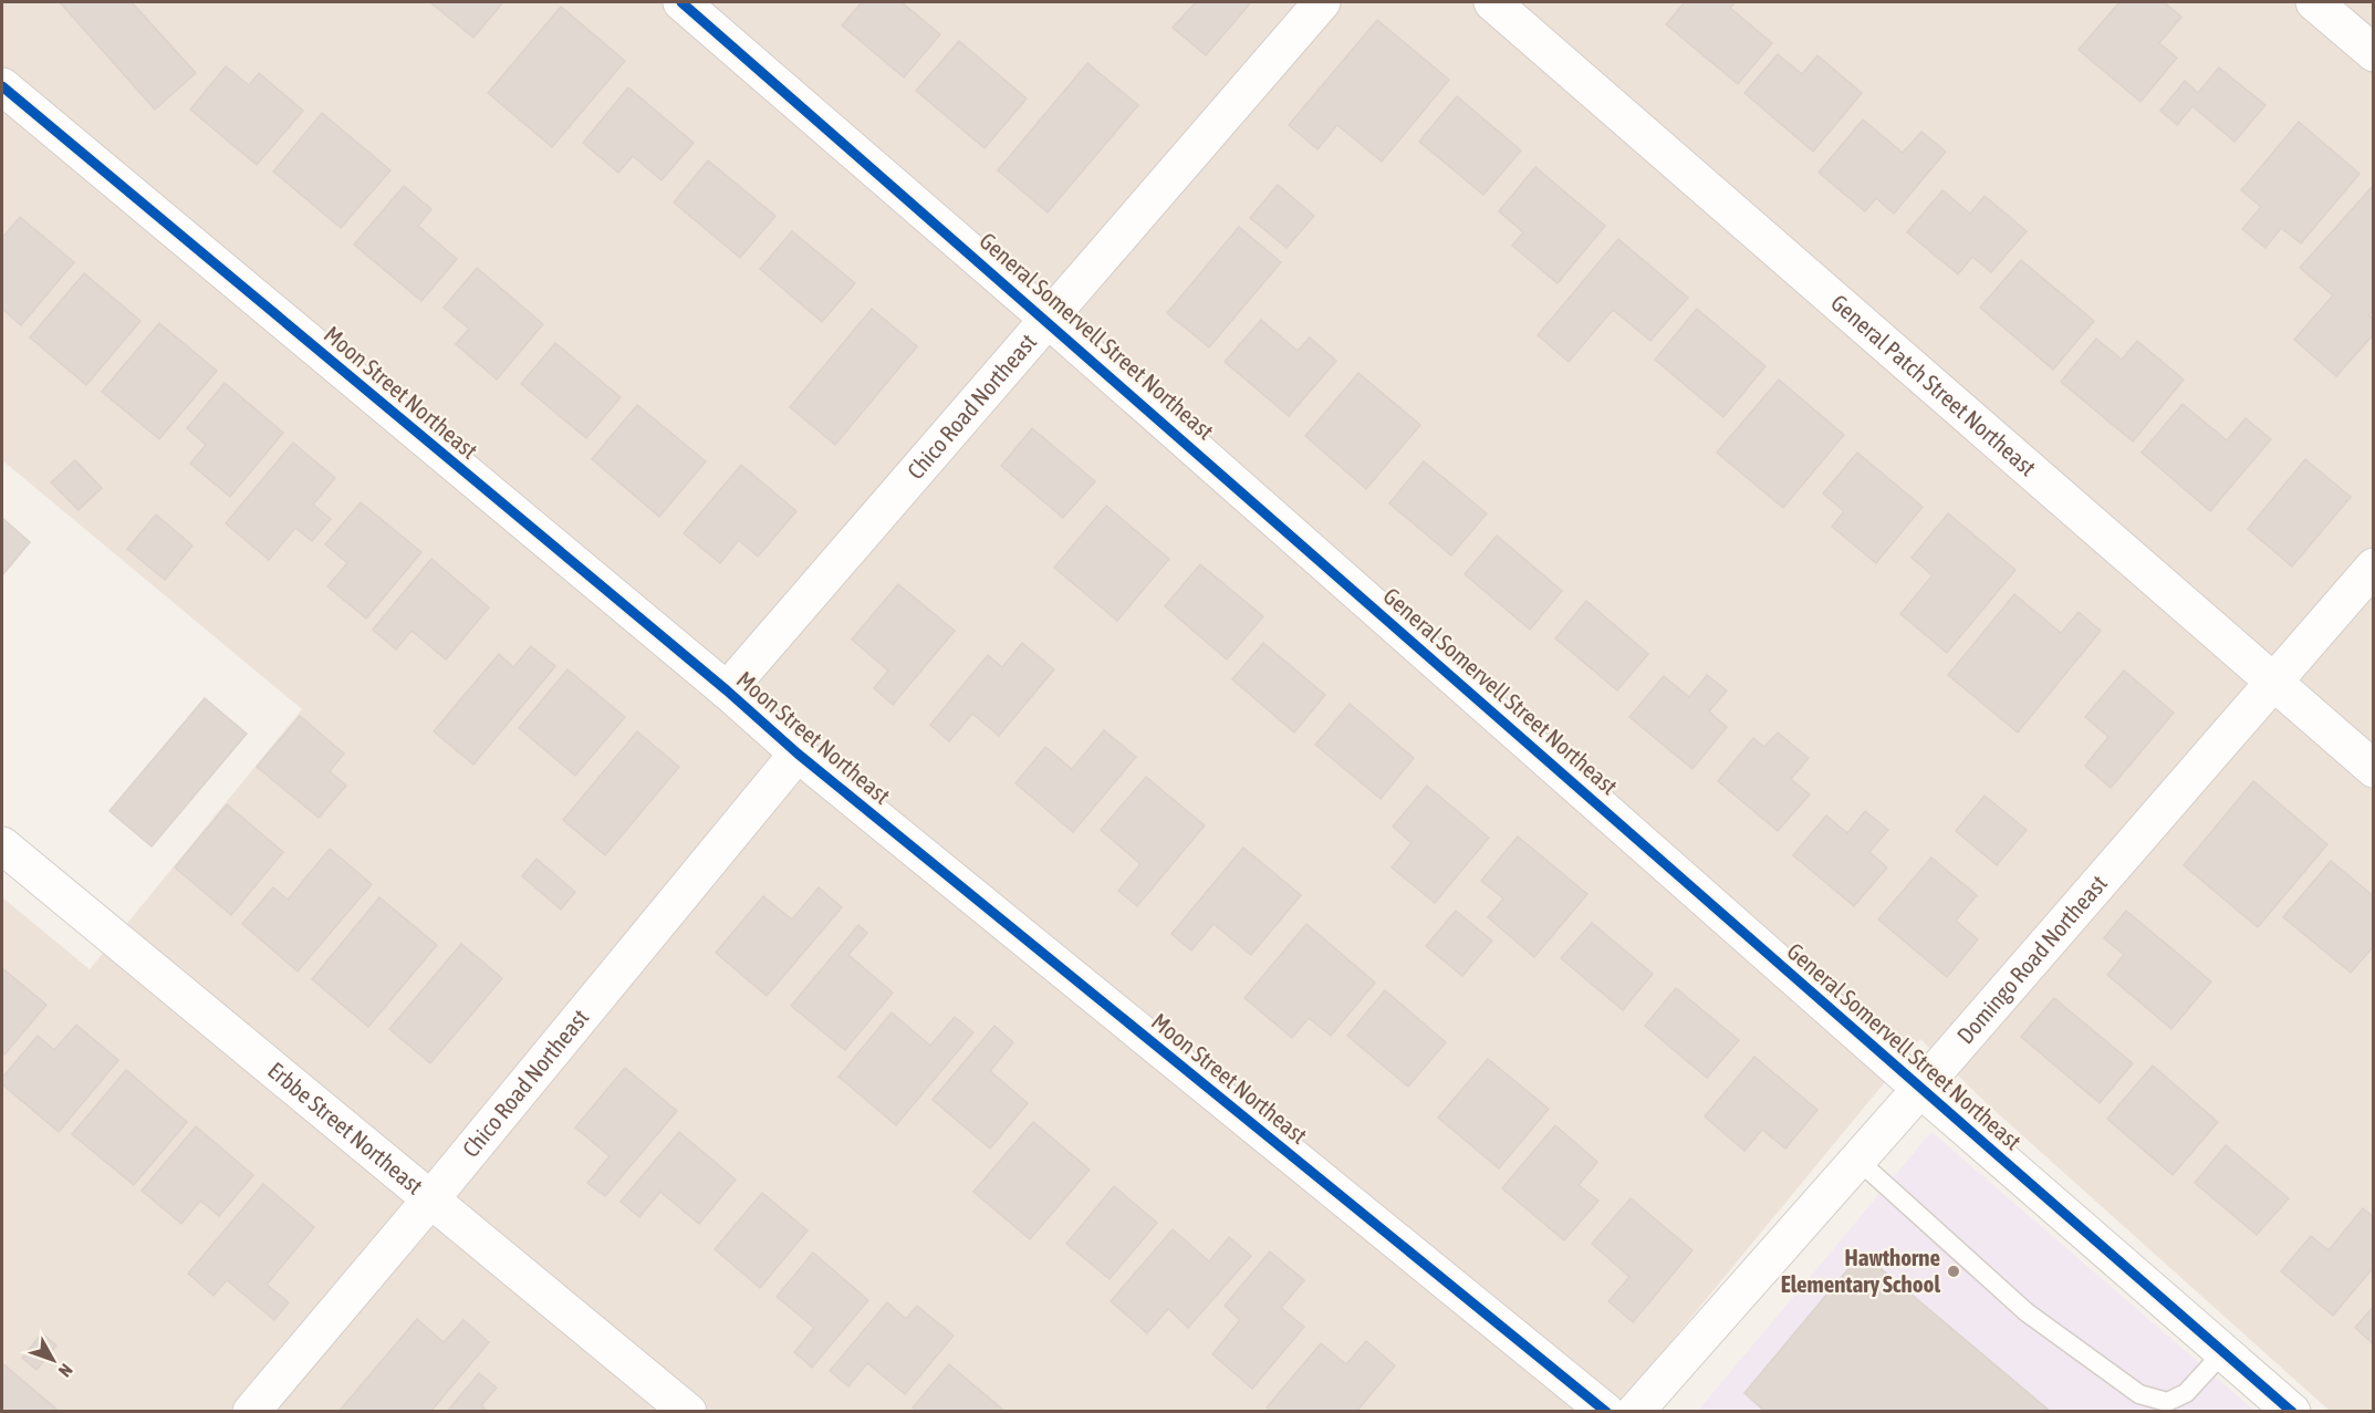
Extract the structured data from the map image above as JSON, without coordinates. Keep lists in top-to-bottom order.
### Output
{
  "streets": {
    "street": [
      "General Somervell Street Northeast",
      "General Patch Street Northeast",
      "Moon Street Northeast",
      "Chico Road Northeast",
      "Domingo Road Northeast",
      "Erbbe Street Northeast"
    ]
  },
  "crossings": [
    ["General Somervell Street Northeast", "Chico Road Northeast"],
    ["General Somervell Street Northeast", "Domingo Road Northeast"],
    ["General Patch Street Northeast", "Domingo Road Northeast"],
    ["Moon Street Northeast", "Chico Road Northeast"],
    ["Chico Road Northeast", "Erbbe Street Northeast"]
  ],
  "places": ["Hawthorne Elementary School"],
  "north": "bottom right"
}
